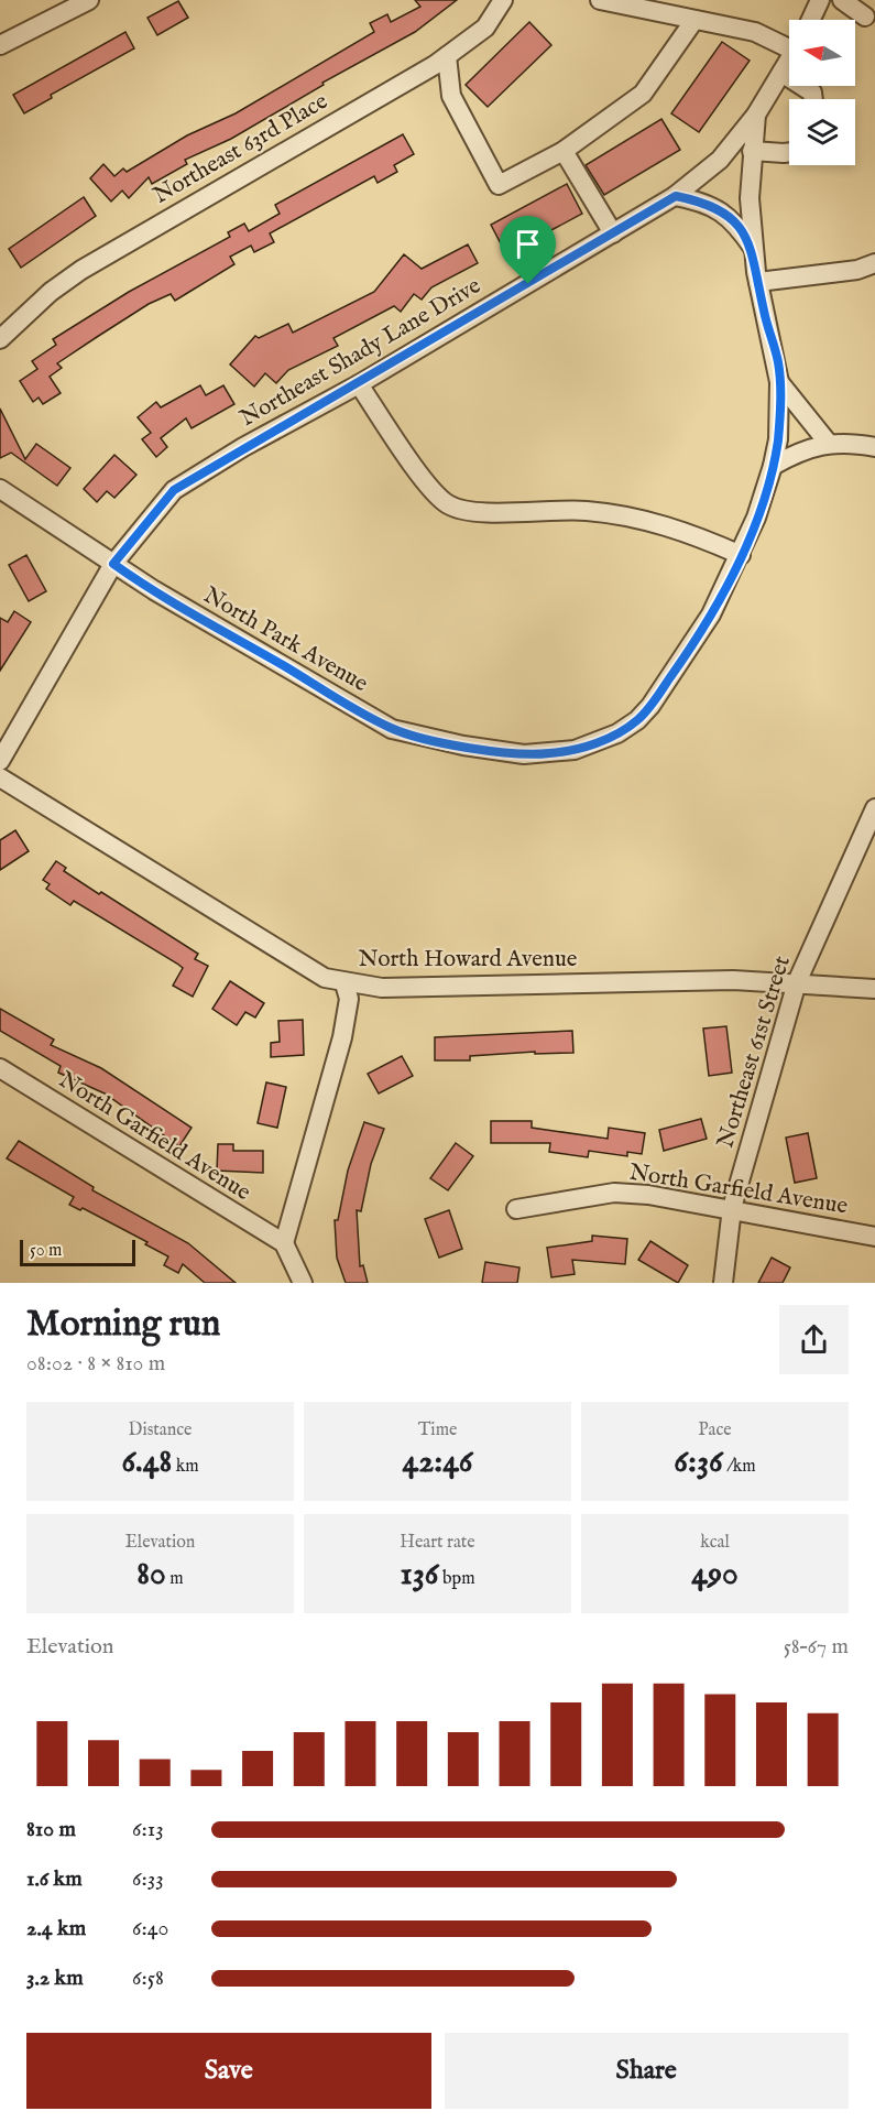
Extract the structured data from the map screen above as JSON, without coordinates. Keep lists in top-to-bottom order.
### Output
{
  "streets": {
    "street": [
      "Northeast 63rd Place",
      "Northeast Shady Lane Drive",
      "North Park Avenue",
      "North Howard Avenue",
      "Northeast 61st Street",
      "North Garfield Avenue"
    ]
  },
  "crossings": [
    ["Northeast Shady Lane Drive", "North Park Avenue"],
    ["North Howard Avenue", "Northeast 61st Street"],
    ["Northeast 61st Street", "North Garfield Avenue"]
  ],
  "scale_bar": "50 m",
  "north": "left",
  "page": {
    "scale": "50 m",
    "heading": ["Morning run", "08:02 · 8 × 810 m"],
    "stats": [
      ["Distance", "6.48 km"],
      ["Time", "42:46"],
      ["Pace", "6:36 /km"],
      ["Elevation", "80 m"],
      ["Heart rate", "136 bpm"],
      ["kcal", "490"]
    ],
    "chart": ["Elevation", "58–67 m"],
    "list": [
      {
        "name": "810 m",
        "note": "6:13"
      },
      {
        "name": "1.6 km",
        "note": "6:33"
      },
      {
        "name": "2.4 km",
        "note": "6:40"
      },
      {
        "name": "3.2 km",
        "note": "6:58"
      }
    ],
    "buttons": ["Save", "Share"]
  }
}
